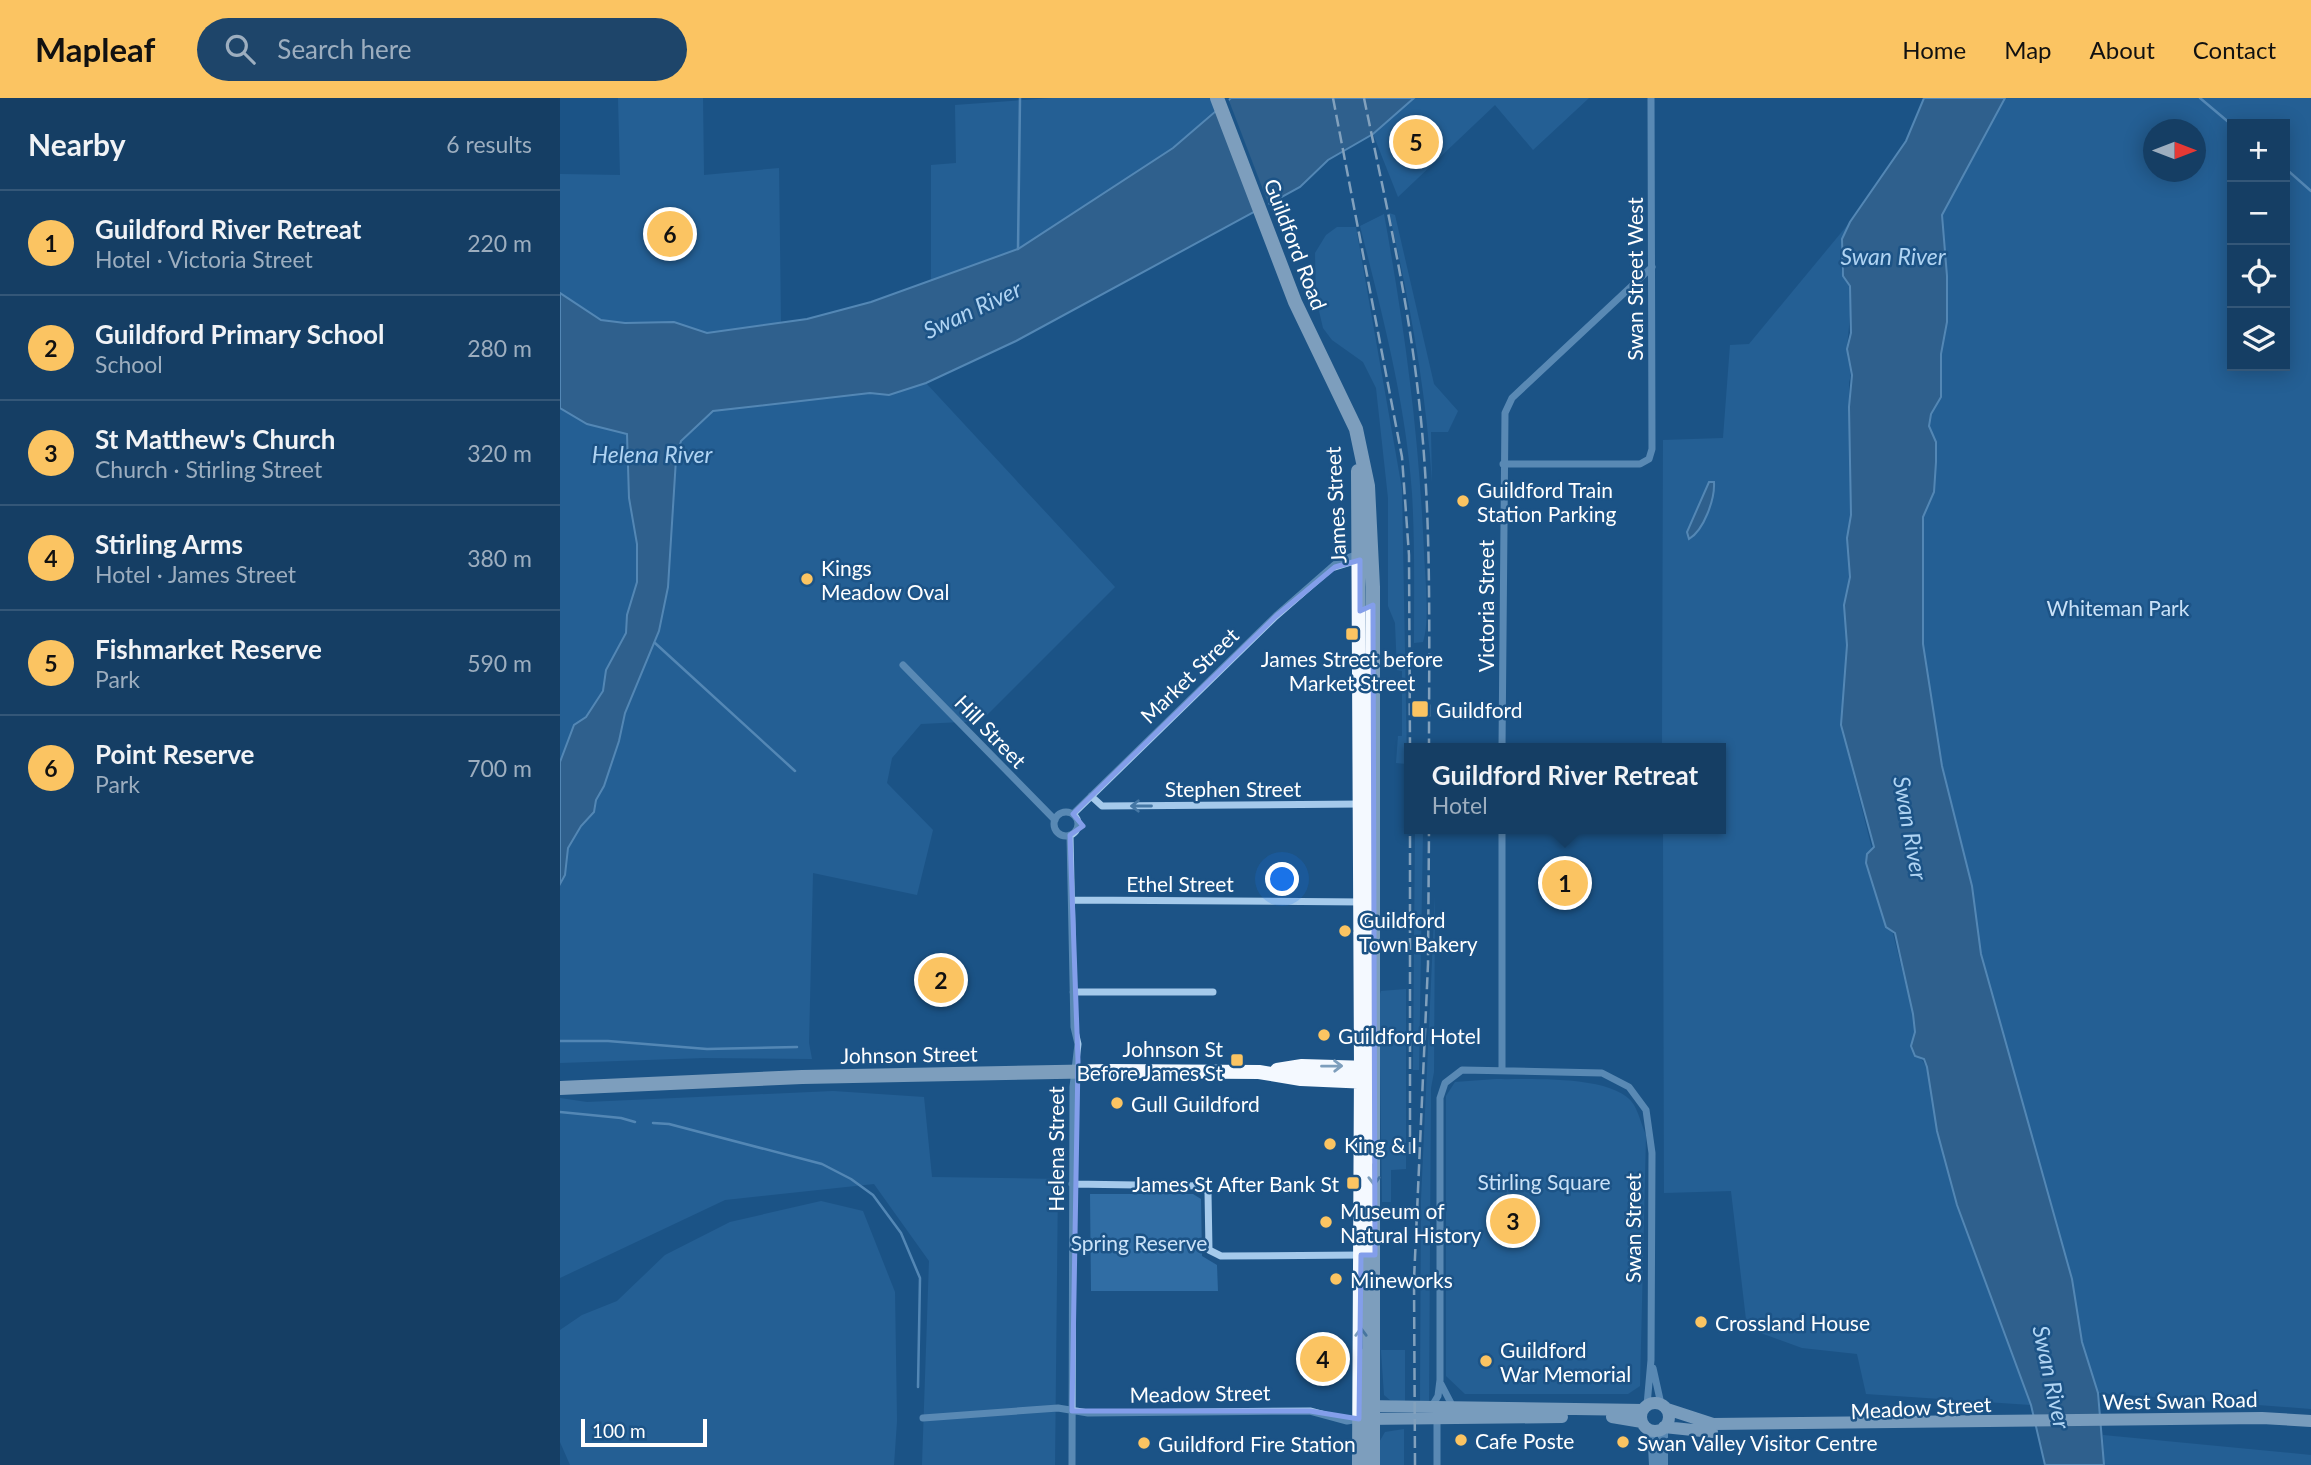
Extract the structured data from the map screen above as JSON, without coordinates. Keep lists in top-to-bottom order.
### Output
{
  "streets": {
    "highway": ["Guildford Road", "James Street", "Johnson Street"],
    "main road": ["Meadow Street", "West Swan Road"],
    "street": [
      "Swan Street West",
      "Victoria Street",
      "Market Street",
      "Hill Street",
      "Stephen Street",
      "Ethel Street",
      "Helena Street",
      "Swan Street"
    ]
  },
  "crossings": [
    ["Guildford Road", "James Street"],
    ["Swan Street West", "Victoria Street"],
    ["James Street", "Market Street"],
    ["James Street", "Stephen Street"],
    ["James Street", "Ethel Street"],
    ["James Street", "Johnson Street"],
    ["James Street", "Meadow Street"],
    ["Market Street", "Hill Street"],
    ["Market Street", "Stephen Street"],
    ["Market Street", "Helena Street"],
    ["Hill Street", "Helena Street"],
    ["Ethel Street", "Helena Street"],
    ["Johnson Street", "Helena Street"],
    ["Helena Street", "Meadow Street"],
    ["Swan Street", "Meadow Street"],
    ["Meadow Street", "West Swan Road"]
  ],
  "one_way": ["Stephen Street"],
  "water": ["Swan River", "Helena River"],
  "parks": ["Whiteman Park", "Stirling Square", "Spring Reserve"],
  "places": {
    "other": [
      "Guildford Train Station Parking",
      "Kings Meadow Oval",
      "Guildford Town Bakery",
      "Guildford Hotel",
      "Gull Guildford",
      "King & I",
      "Museum of Natural History",
      "Mineworks",
      "Crossland House",
      "Guildford War Memorial",
      "Cafe Poste",
      "Swan Valley Visitor Centre",
      "Guildford Fire Station"
    ],
    "transit": [
      "James Street before Market Street",
      "Guildford",
      "Johnson St Before James St",
      "James St After Bank St"
    ]
  },
  "scale_bar": "100 m",
  "north": "right",
  "page": {
    "header": "Mapleaf",
    "search": "Search here",
    "nav": [
      "Home",
      "Map",
      "About",
      "Contact"
    ],
    "heading": ["Nearby", "6 results"],
    "pins": [
      "5",
      "6",
      "1",
      "2",
      "3",
      "4"
    ],
    "map_buttons": ["+", "−"],
    "list": [
      {
        "mark": "1",
        "name": "Guildford River Retreat",
        "note": "Hotel · Victoria Street",
        "value": "220 m"
      },
      {
        "mark": "2",
        "name": "Guildford Primary School",
        "note": "School",
        "value": "280 m"
      },
      {
        "mark": "3",
        "name": "St Matthew's Church",
        "note": "Church · Stirling Street",
        "value": "320 m"
      },
      {
        "mark": "4",
        "name": "Stirling Arms",
        "note": "Hotel · James Street",
        "value": "380 m"
      },
      {
        "mark": "5",
        "name": "Fishmarket Reserve",
        "note": "Park",
        "value": "590 m"
      },
      {
        "mark": "6",
        "name": "Point Reserve",
        "note": "Park",
        "value": "700 m"
      }
    ],
    "popup": ["Guildford River Retreat", "Hotel"],
    "scale": "100 m"
  }
}
